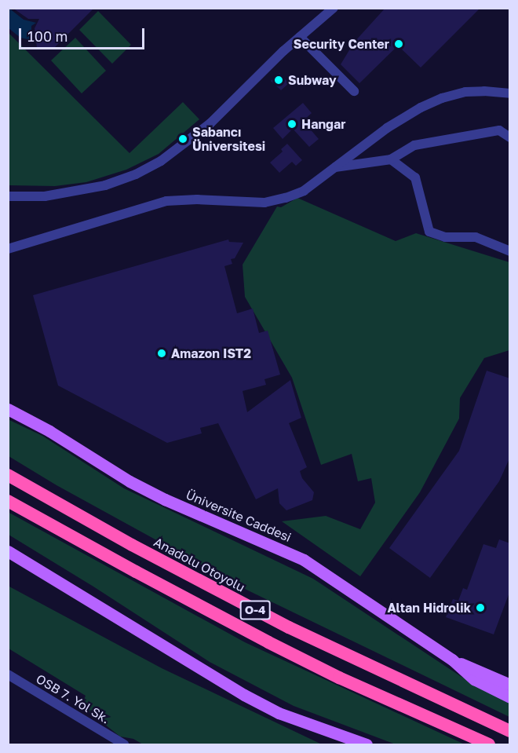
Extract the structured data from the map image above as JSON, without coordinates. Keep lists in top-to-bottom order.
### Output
{
  "streets": {
    "highway": ["Anadolu Otoyolu", "O-4"],
    "main road": ["Üniversite Caddesi"],
    "street": ["OSB 7. Yol Sk."]
  },
  "places": [
    "Security Center",
    "Subway",
    "Hangar",
    "Sabancı Üniversitesi",
    "Amazon IST2",
    "Altan Hidrolik"
  ],
  "scale_bar": "100 m"
}
